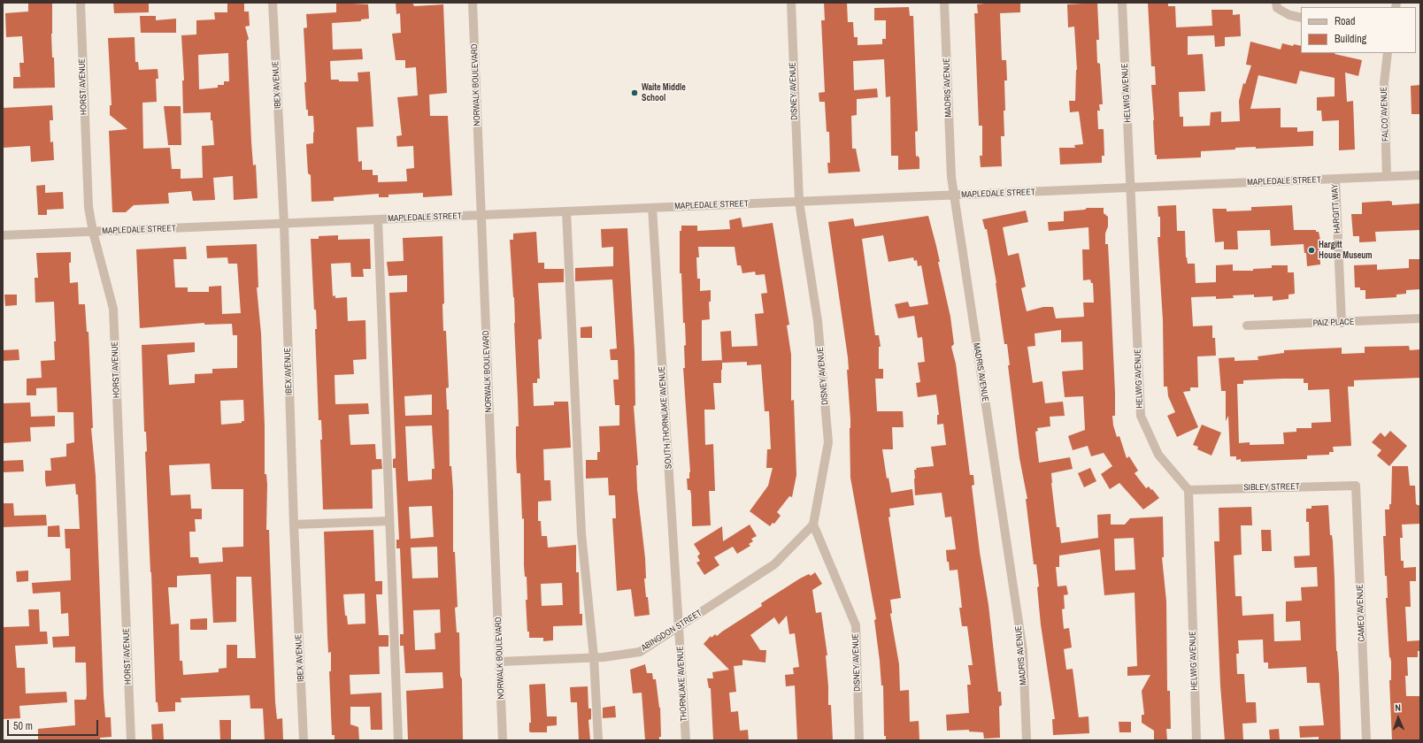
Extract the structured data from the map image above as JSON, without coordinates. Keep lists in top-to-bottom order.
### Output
{
  "streets": {
    "street": [
      "IBEX AVENUE",
      "NORWALK BOULEVARD",
      "HORST AVENUE",
      "MADRIS AVENUE",
      "DISNEY AVENUE",
      "HELWIG AVENUE",
      "FALCO AVENUE",
      "MAPLEDALE STREET",
      "HARGITT WAY",
      "PAIZ PLACE",
      "SOUTH THORNLAKE AVENUE",
      "SIBLEY STREET",
      "CAMEO AVENUE",
      "ABINGDON STREET",
      "THORNLAKE AVENUE"
    ]
  },
  "crossings": [
    ["IBEX AVENUE", "MAPLEDALE STREET"],
    ["NORWALK BOULEVARD", "MAPLEDALE STREET"],
    ["NORWALK BOULEVARD", "ABINGDON STREET"],
    ["HORST AVENUE", "MAPLEDALE STREET"],
    ["MADRIS AVENUE", "MAPLEDALE STREET"],
    ["DISNEY AVENUE", "MAPLEDALE STREET"],
    ["DISNEY AVENUE", "ABINGDON STREET"],
    ["HELWIG AVENUE", "MAPLEDALE STREET"],
    ["HELWIG AVENUE", "SIBLEY STREET"],
    ["FALCO AVENUE", "MAPLEDALE STREET"],
    ["MAPLEDALE STREET", "HARGITT WAY"],
    ["MAPLEDALE STREET", "SOUTH THORNLAKE AVENUE"],
    ["HARGITT WAY", "PAIZ PLACE"],
    ["SOUTH THORNLAKE AVENUE", "ABINGDON STREET"],
    ["SOUTH THORNLAKE AVENUE", "THORNLAKE AVENUE"],
    ["SIBLEY STREET", "CAMEO AVENUE"],
    ["ABINGDON STREET", "THORNLAKE AVENUE"]
  ],
  "places": ["Waite Middle School", "Hargitt House Museum"],
  "legend": ["Road", "Building"],
  "scale_bar": "50 m",
  "north": "top"
}
